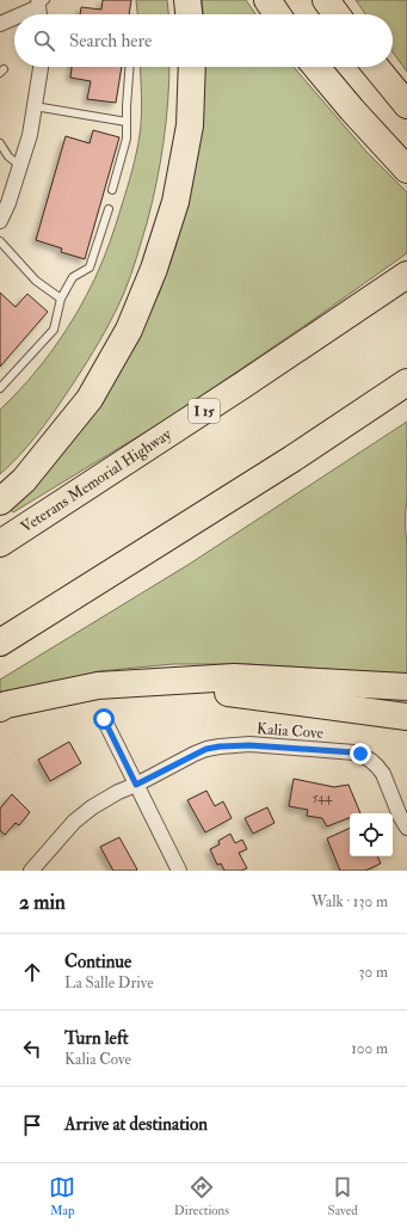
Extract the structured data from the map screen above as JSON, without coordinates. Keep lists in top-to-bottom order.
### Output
{
  "streets": {
    "highway": ["I 15", "Veterans Memorial Highway"],
    "street": ["Kalia Cove"]
  },
  "house_numbers": ["544"],
  "page": {
    "search": "Search here",
    "heading": ["2 min", "Walk · 130 m"],
    "list": [
      ["Continue", "La Salle Drive", "30 m"],
      ["Turn left", "Kalia Cove", "100 m"],
      "Arrive at destination"
    ],
    "nav": ["Map", "Directions", "Saved"]
  }
}
